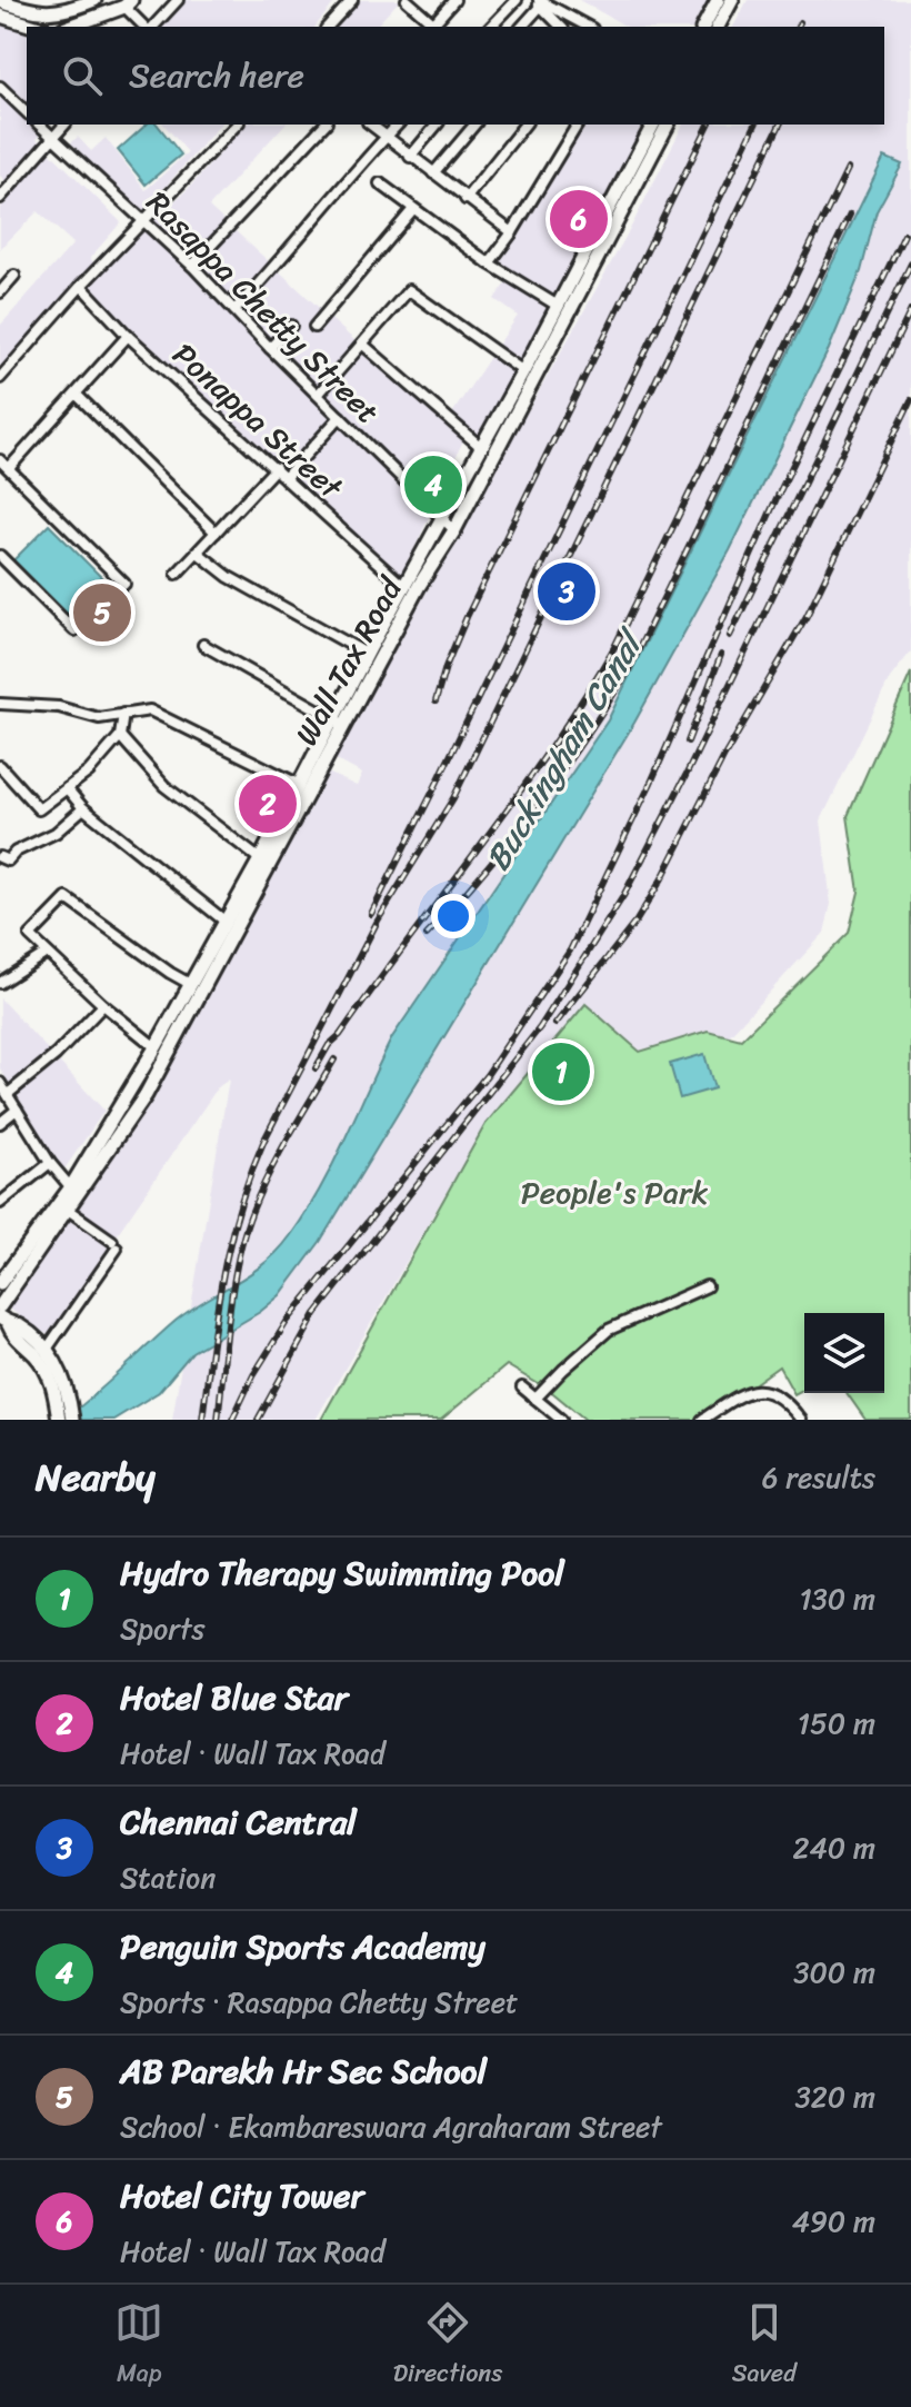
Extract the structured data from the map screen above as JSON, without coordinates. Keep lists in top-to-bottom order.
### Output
{
  "streets": {
    "main road": ["Wall Tax Road"],
    "street": ["Rasappa Chetty Street", "Ponappa Street"]
  },
  "crossings": [
    ["Rasappa Chetty Street", "Wall Tax Road"],
    ["Ponappa Street", "Wall Tax Road"]
  ],
  "water": ["Buckingham Canal"],
  "parks": ["People's Park"],
  "page": {
    "search": "Search here",
    "pins": [
      "6",
      "4",
      "3",
      "5",
      "2",
      "1"
    ],
    "heading": ["Nearby", "6 results"],
    "list": [
      {
        "mark": "1",
        "name": "Hydro Therapy Swimming Pool",
        "note": "Sports",
        "value": "130 m"
      },
      {
        "mark": "2",
        "name": "Hotel Blue Star",
        "note": "Hotel · Wall Tax Road",
        "value": "150 m"
      },
      {
        "mark": "3",
        "name": "Chennai Central",
        "note": "Station",
        "value": "240 m"
      },
      {
        "mark": "4",
        "name": "Penguin Sports Academy",
        "note": "Sports · Rasappa Chetty Street",
        "value": "300 m"
      },
      {
        "mark": "5",
        "name": "AB Parekh Hr Sec School",
        "note": "School · Ekambareswara Agraharam Street",
        "value": "320 m"
      },
      {
        "mark": "6",
        "name": "Hotel City Tower",
        "note": "Hotel · Wall Tax Road",
        "value": "490 m"
      }
    ],
    "nav": ["Map", "Directions", "Saved"]
  }
}
